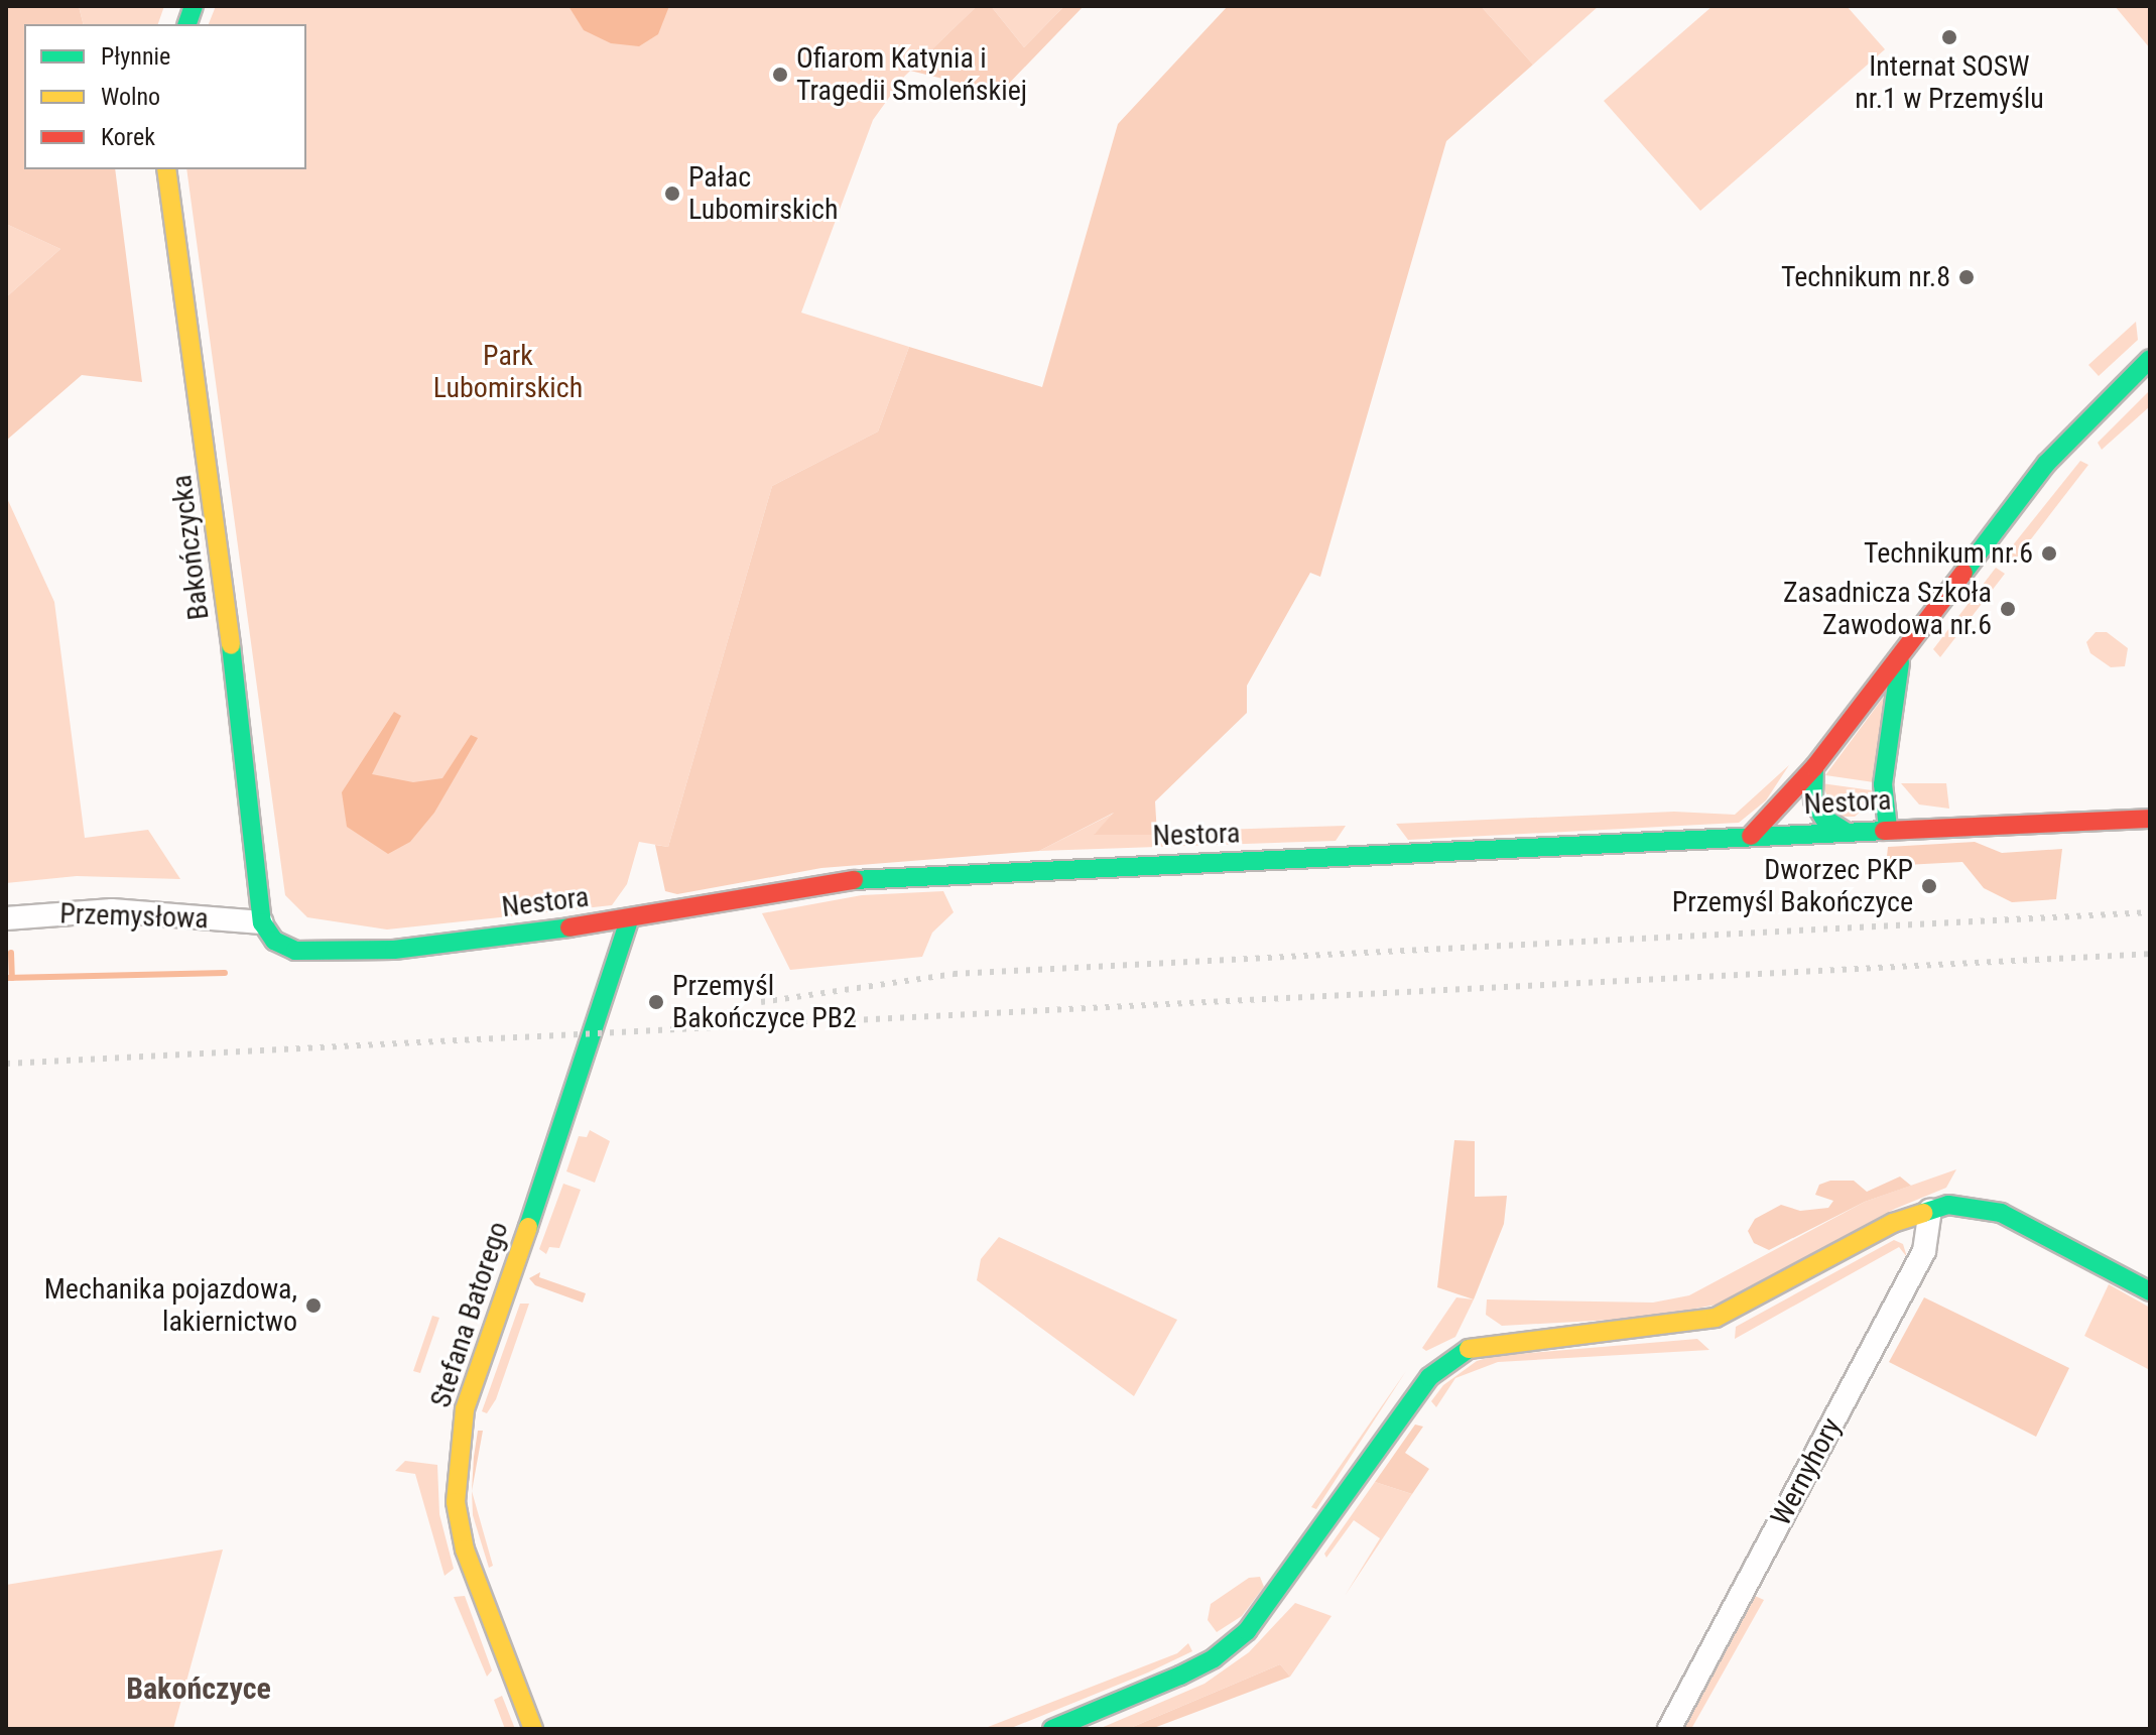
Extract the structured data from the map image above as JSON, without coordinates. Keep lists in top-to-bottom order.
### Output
{
  "streets": {
    "street": [
      "Bakończycka",
      "Nestora",
      "Przemysłowa",
      "Stefana Batorego",
      "Wernyhory"
    ]
  },
  "crossings": [
    ["Bakończycka", "Nestora"],
    ["Bakończycka", "Przemysłowa"],
    ["Nestora", "Przemysłowa"],
    ["Nestora", "Stefana Batorego"]
  ],
  "districts": ["Bakończyce"],
  "parks": ["Park Lubomirskich"],
  "places": [
    "Internat SOSW nr.1 w Przemyślu",
    "Ofiarom Katynia i Tragedii Smoleńskiej",
    "Pałac Lubomirskich",
    "Technikum nr.8",
    "Technikum nr.6",
    "Zasadnicza Szkoła Zawodowa nr.6",
    "Dworzec PKP Przemyśl Bakończyce",
    "Przemyśl Bakończyce PB2",
    "Mechanika pojazdowa, lakiernictwo"
  ],
  "legend": ["Płynnie", "Wolno", "Korek"]
}
